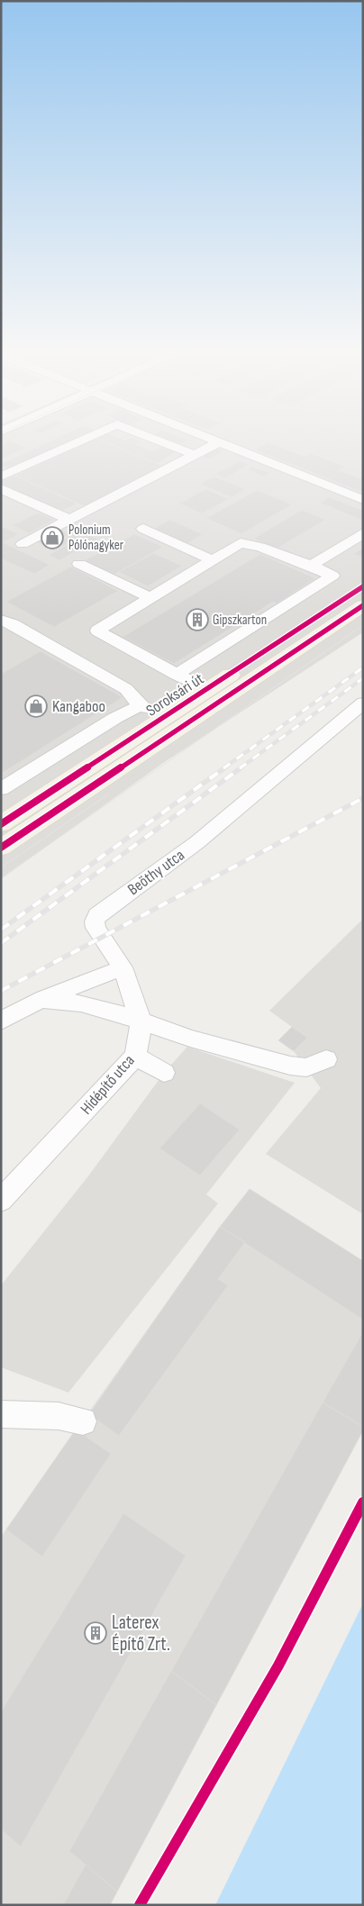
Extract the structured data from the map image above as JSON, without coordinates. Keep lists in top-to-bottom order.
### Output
{
  "streets": {
    "main road": ["Soroksári út"],
    "street": ["Beöthy utca", "Hídépítő utca"]
  },
  "crossings": [
    ["Beöthy utca", "Hídépítő utca"]
  ],
  "places": {
    "shop": ["Polonium Pólónagyker", "Kangaboo"],
    "building": ["Gipszkarton", "Laterex Építő Zrt."]
  }
}
